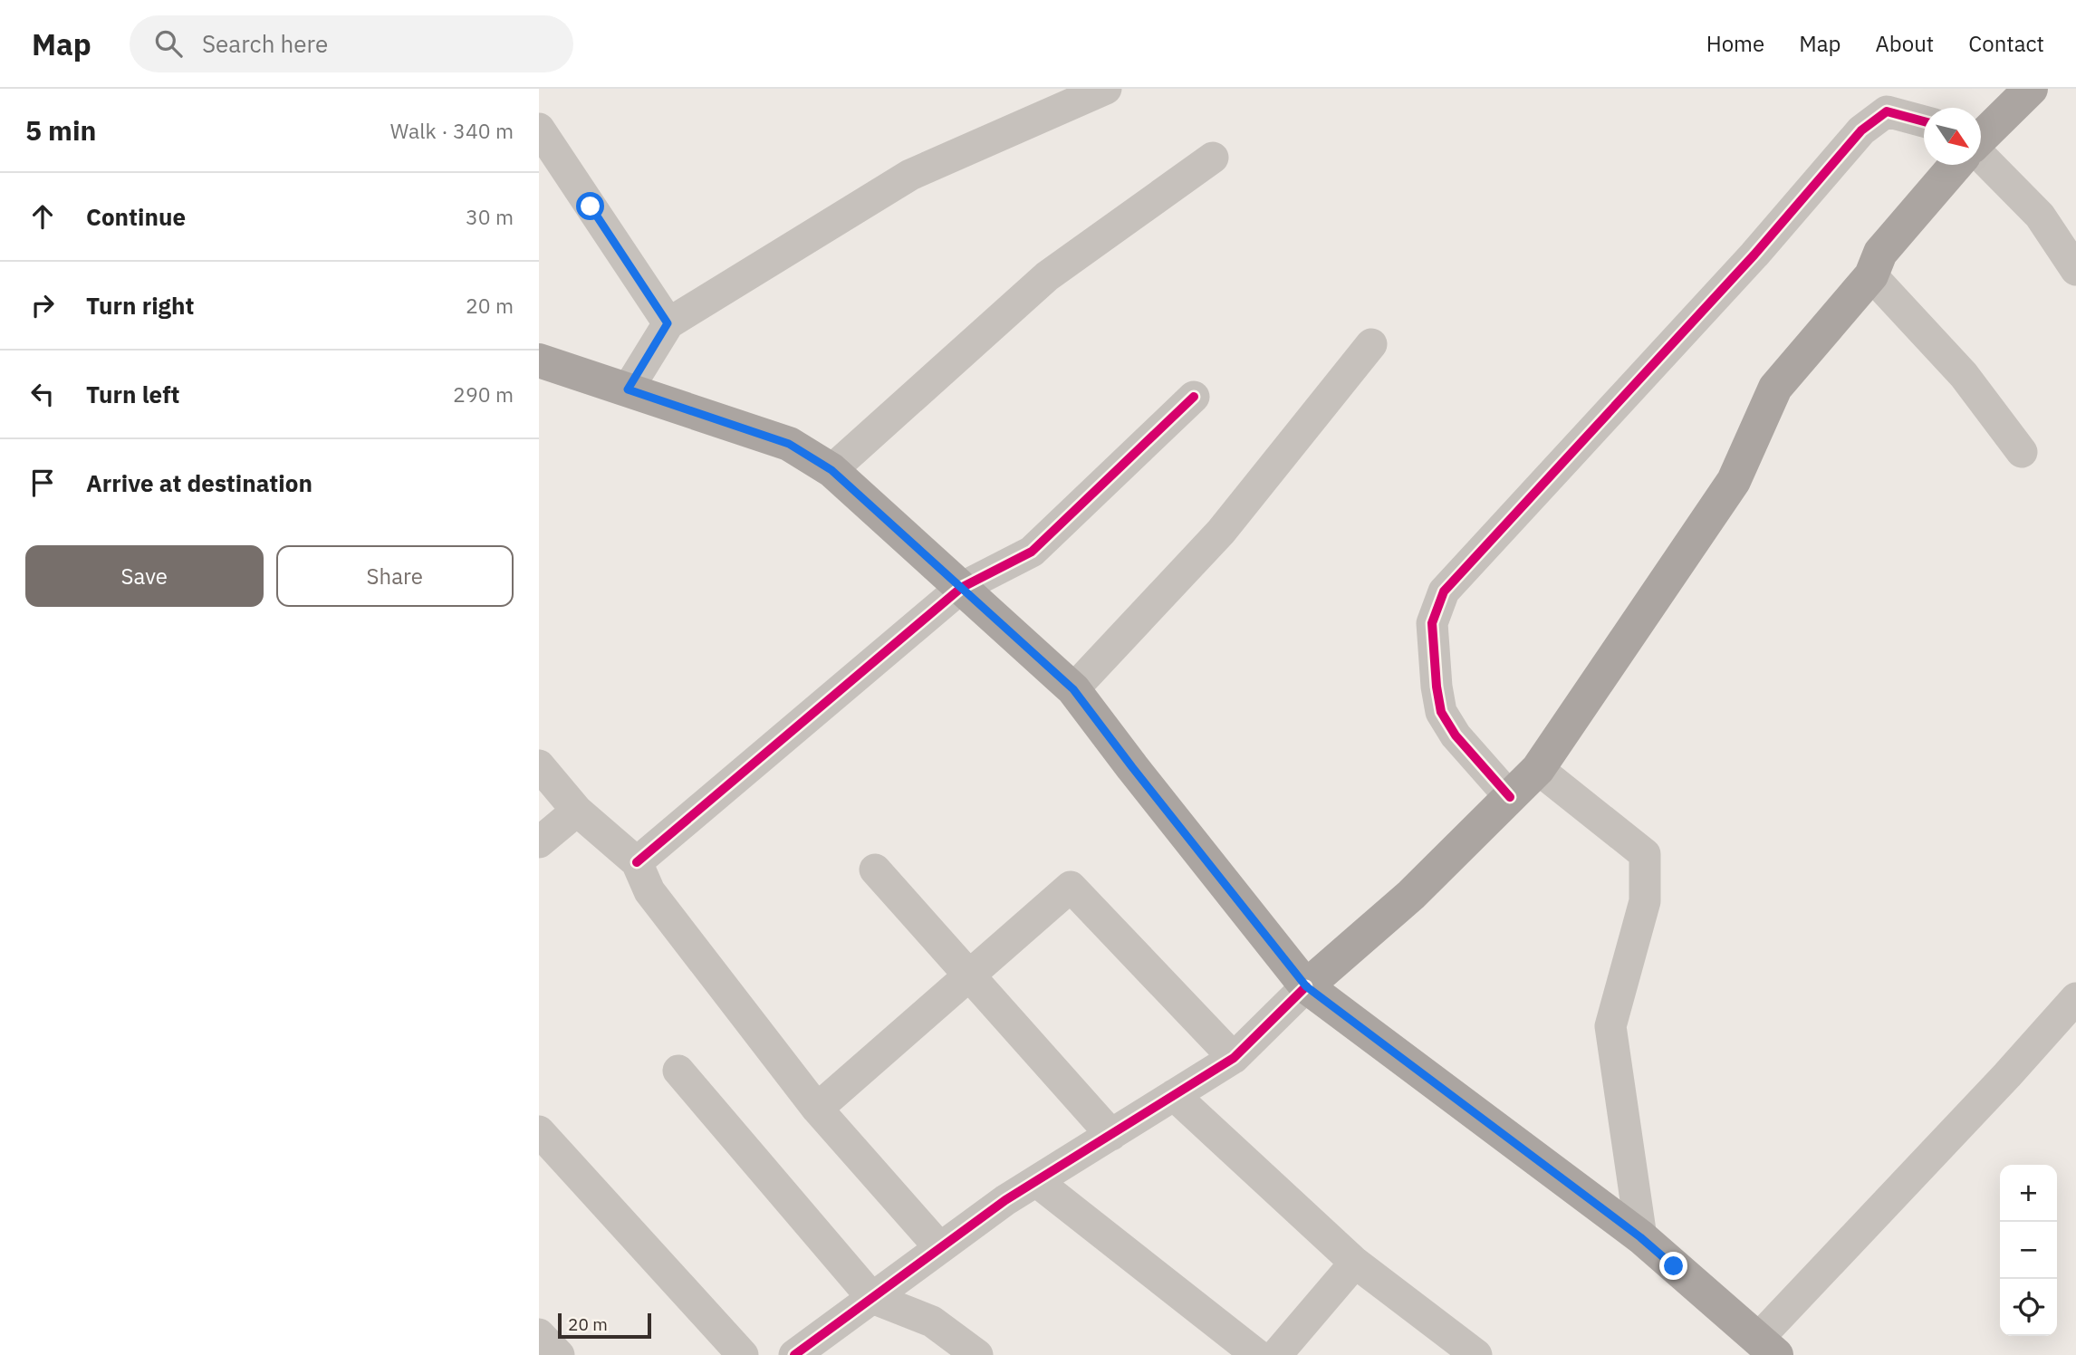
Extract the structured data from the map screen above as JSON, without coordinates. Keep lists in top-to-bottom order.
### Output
{
  "scale_bar": "20 m",
  "north": "bottom right",
  "page": {
    "header": "Map",
    "search": "Search here",
    "nav": [
      "Home",
      "Map",
      "About",
      "Contact"
    ],
    "heading": ["5 min", "Walk · 340 m"],
    "list": [
      ["Continue", "30 m"],
      ["Turn right", "20 m"],
      ["Turn left", "290 m"],
      "Arrive at destination"
    ],
    "buttons": ["Save", "Share"],
    "map_buttons": ["+", "−"],
    "scale": "20 m"
  }
}
